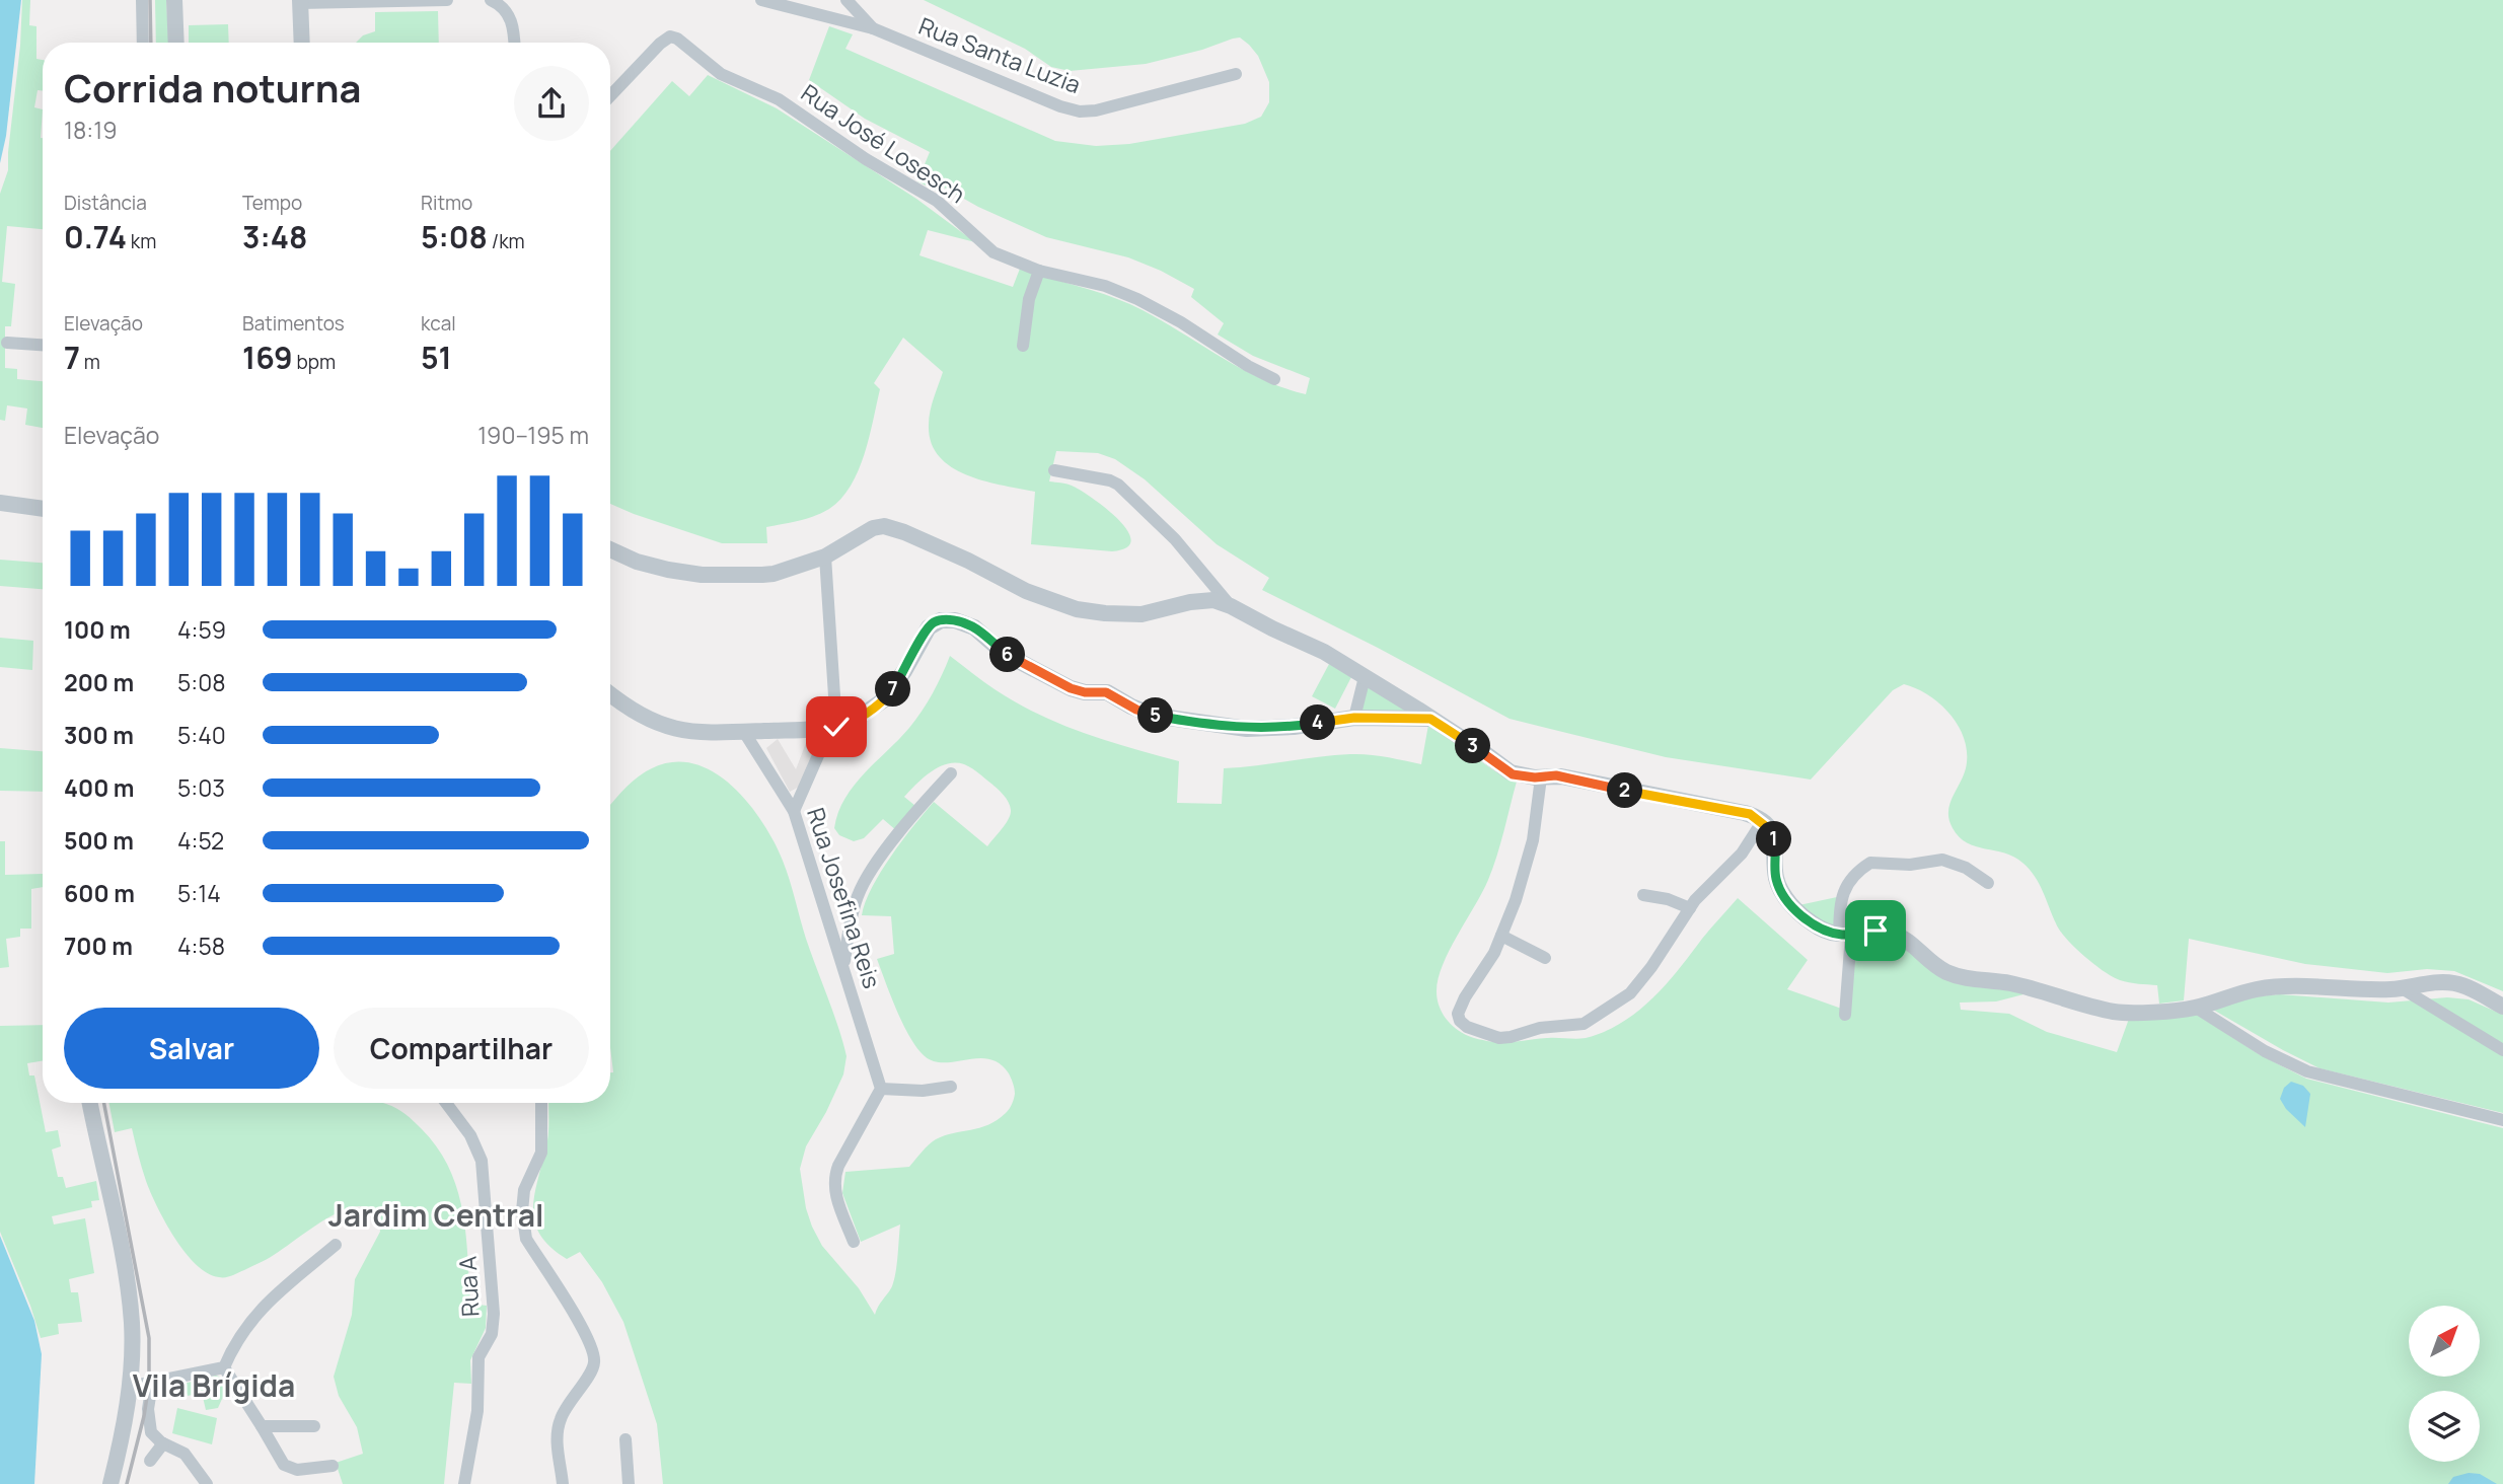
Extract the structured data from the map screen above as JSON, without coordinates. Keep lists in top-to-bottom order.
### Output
{
  "streets": {
    "street": [
      "Rua Santa Luzia",
      "Rua José Losesch",
      "Rua Josefina Reis",
      "Rua A"
    ]
  },
  "districts": ["Jardim Central", "Vila Brígida"],
  "north": "top right",
  "page": {
    "heading": ["Corrida noturna", "18:19"],
    "stats": [
      ["Distância", "0.74 km"],
      ["Tempo", "3:48"],
      ["Ritmo", "5:08 /km"],
      ["Elevação", "7 m"],
      ["Batimentos", "169 bpm"],
      ["kcal", "51"]
    ],
    "chart": ["Elevação", "190–195 m"],
    "list": [
      {
        "name": "100 m",
        "note": "4:59"
      },
      {
        "name": "200 m",
        "note": "5:08"
      },
      {
        "name": "300 m",
        "note": "5:40"
      },
      {
        "name": "400 m",
        "note": "5:03"
      },
      {
        "name": "500 m",
        "note": "4:52"
      },
      {
        "name": "600 m",
        "note": "5:14"
      },
      {
        "name": "700 m",
        "note": "4:58"
      }
    ],
    "pins": [
      "6",
      "7",
      "5",
      "4",
      "3",
      "2",
      "1"
    ],
    "buttons": ["Salvar", "Compartilhar"]
  }
}
